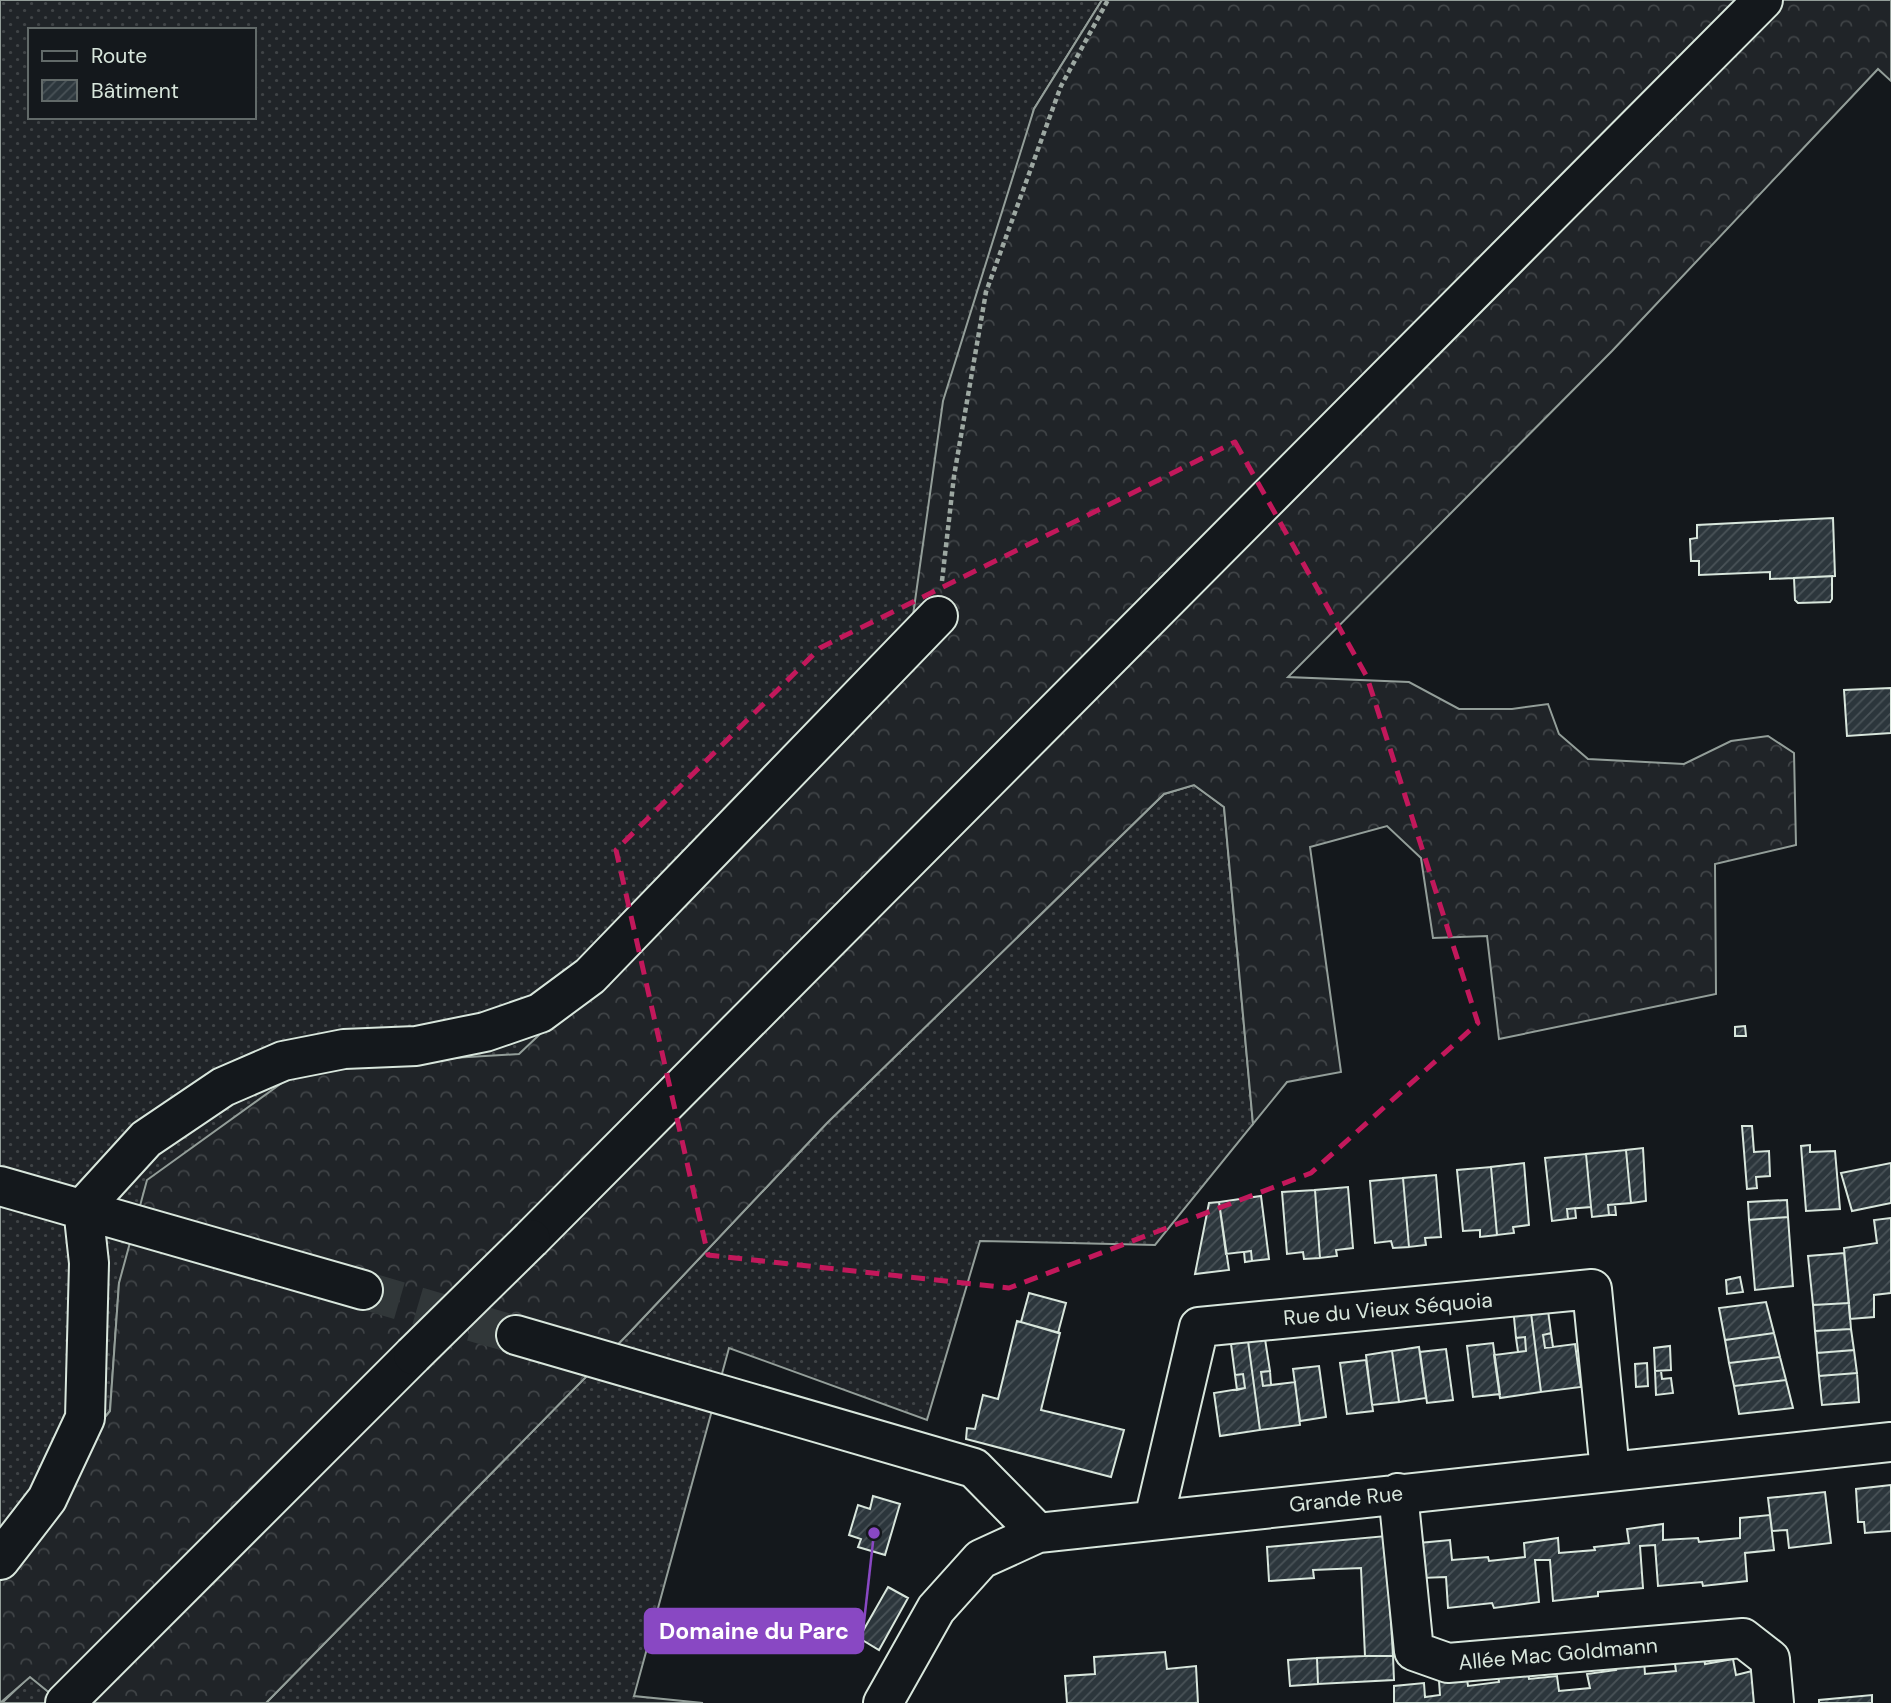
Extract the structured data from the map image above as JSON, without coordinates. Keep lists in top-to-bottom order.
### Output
{
  "streets": {
    "main road": ["Rue du Vieux Séquoia", "Grande Rue", "Allée Mac Goldmann"]
  },
  "crossings": [
    ["Rue du Vieux Séquoia", "Grande Rue"],
    ["Grande Rue", "Allée Mac Goldmann"]
  ],
  "places": ["Domaine du Parc"],
  "legend": ["Route", "Bâtiment"]
}
